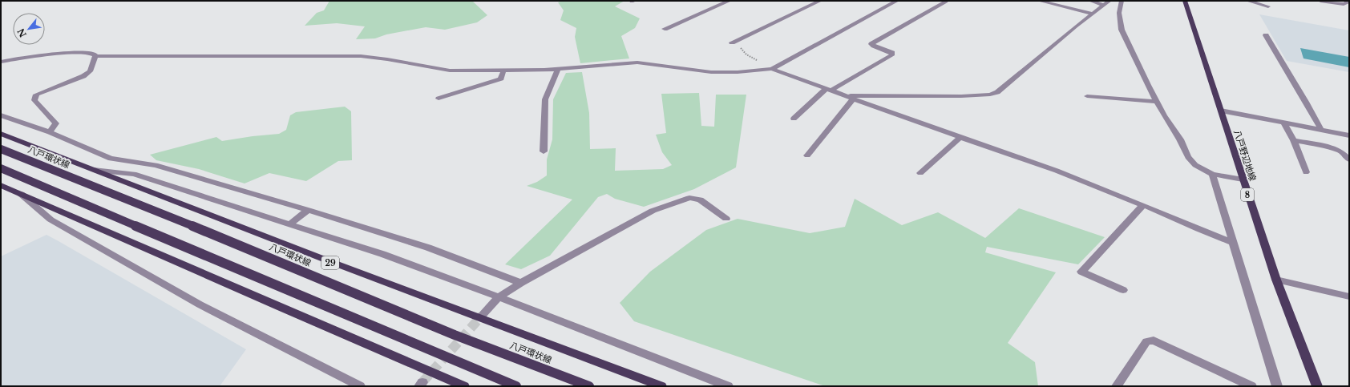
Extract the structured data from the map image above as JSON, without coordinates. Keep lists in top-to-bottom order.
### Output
{
  "streets": {
    "main road": [
      "八戸野辺地線",
      "八戸環状線",
      "8",
      "29"
    ]
  },
  "north": "bottom left"
}
